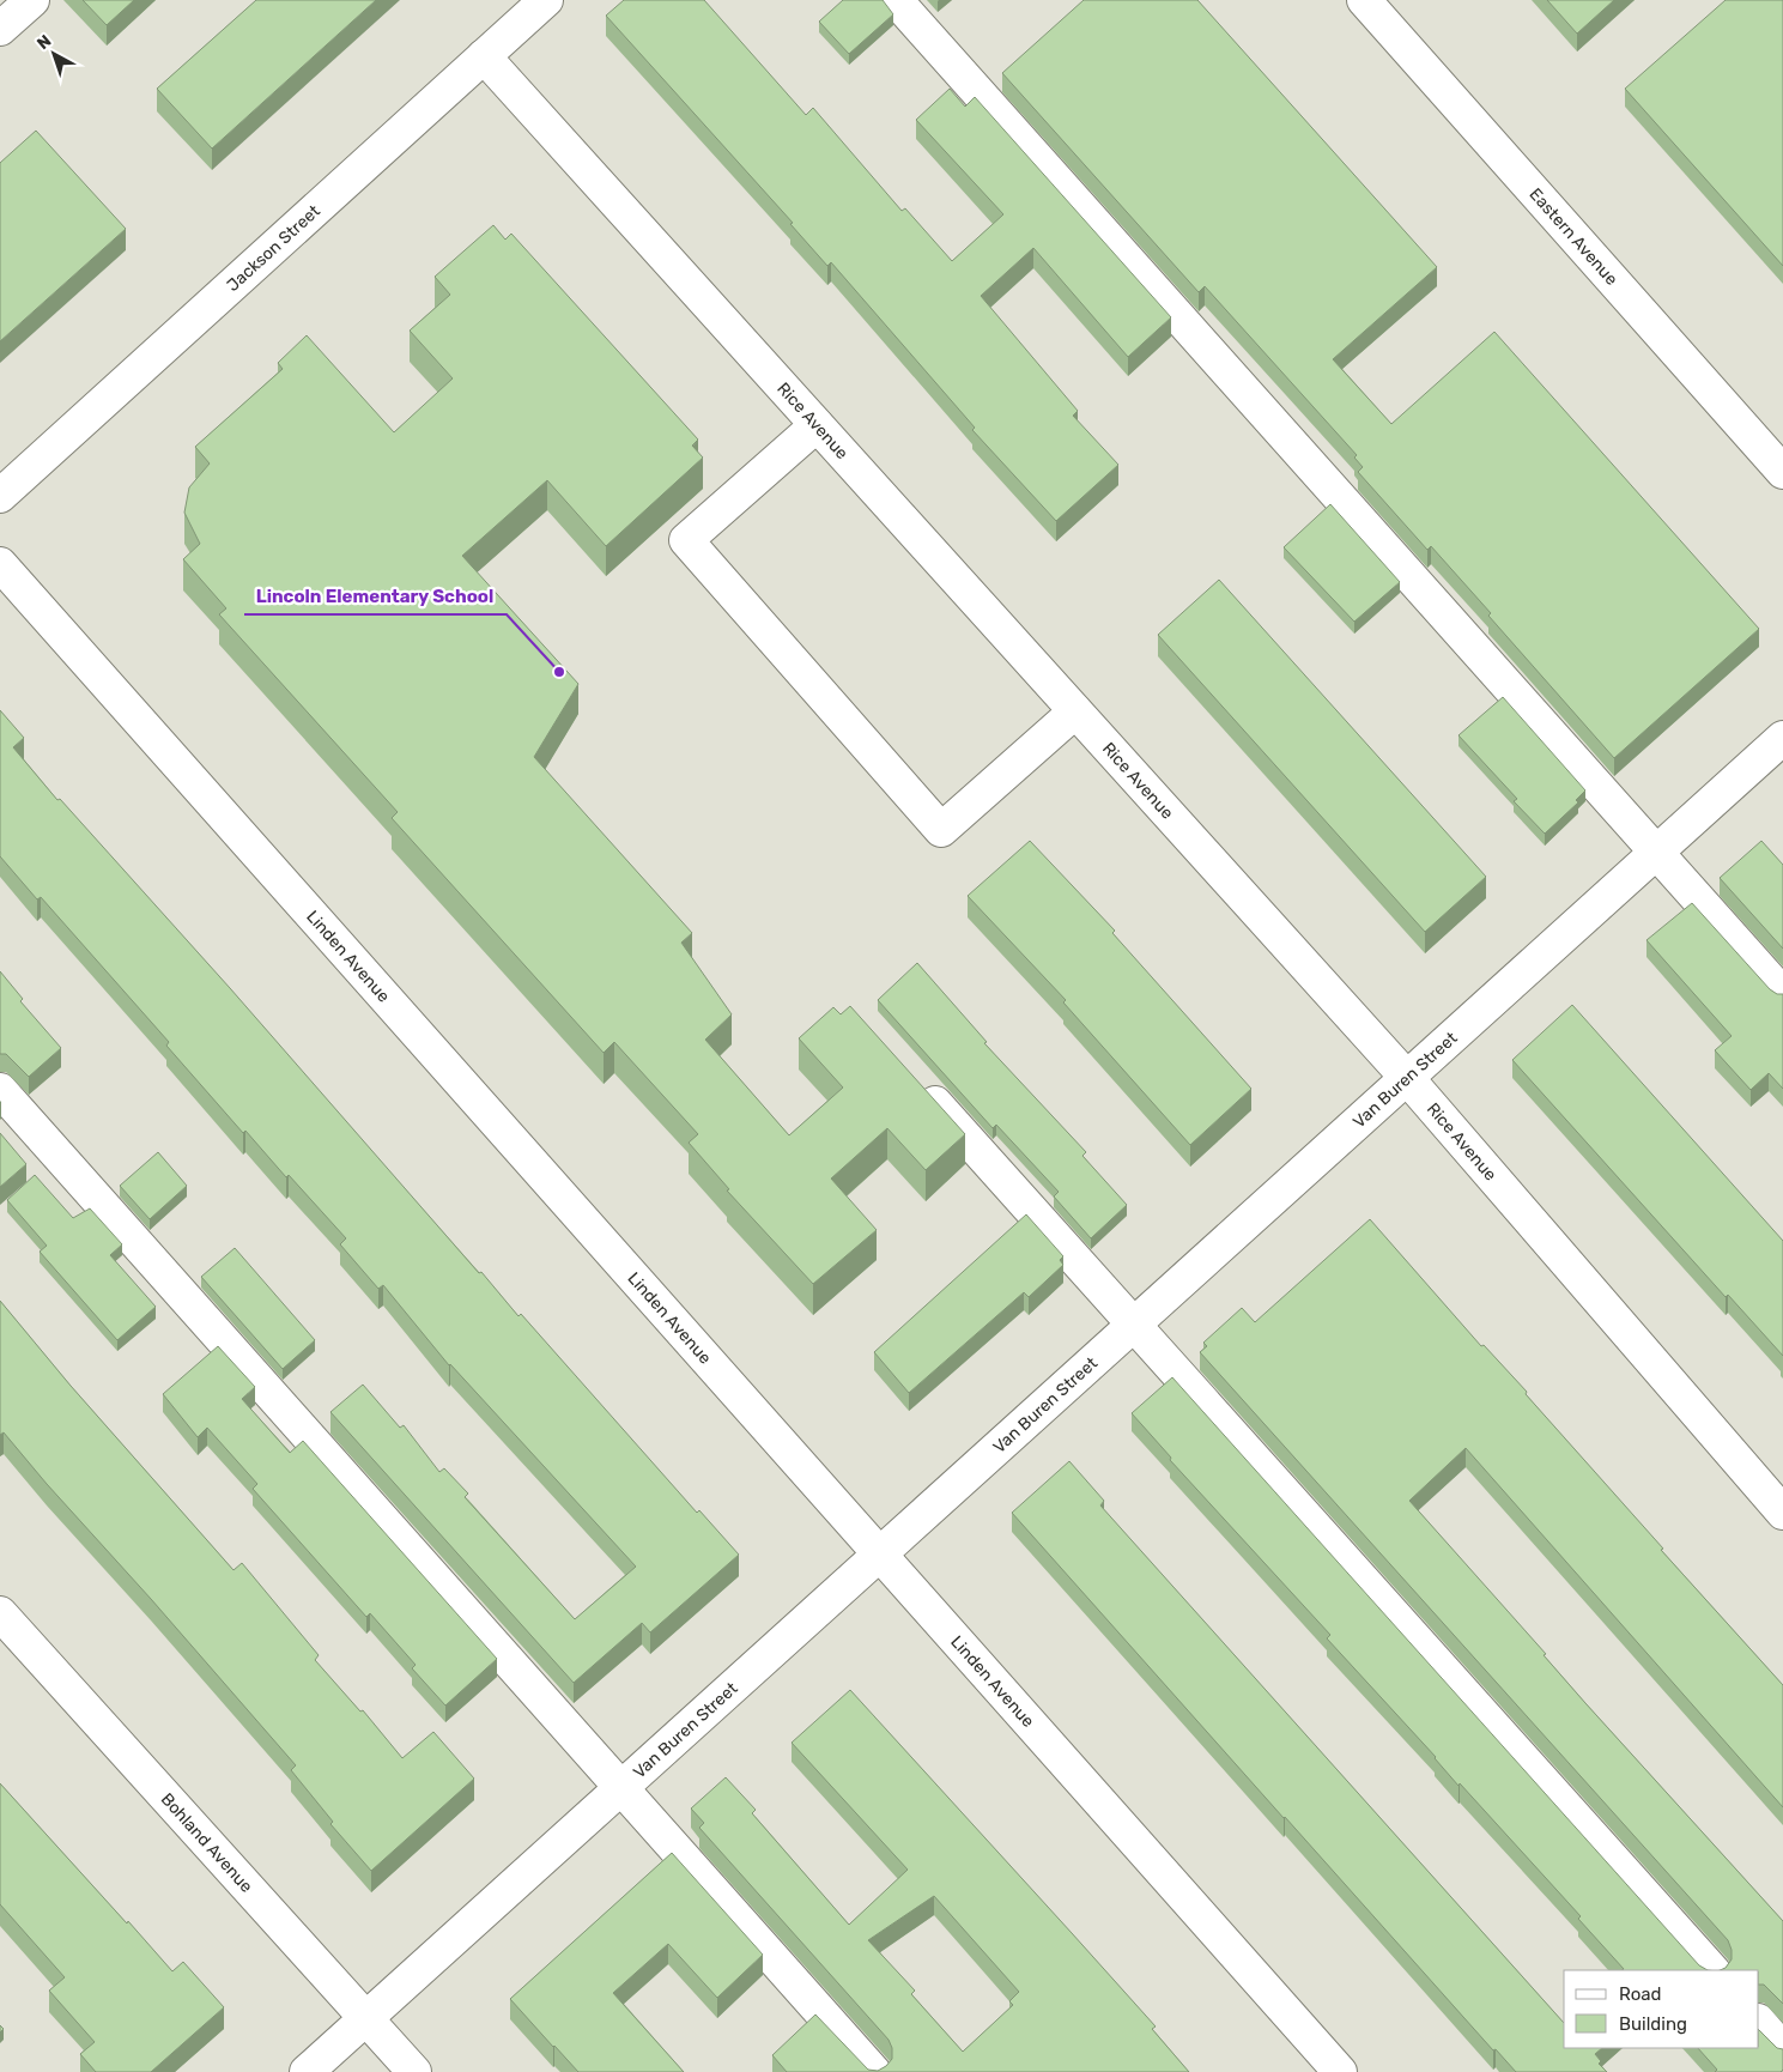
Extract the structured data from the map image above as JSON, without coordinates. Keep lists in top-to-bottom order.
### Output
{
  "streets": {
    "street": [
      "Eastern Avenue",
      "Jackson Street",
      "Rice Avenue",
      "Linden Avenue",
      "Van Buren Street",
      "Bohland Avenue"
    ]
  },
  "crossings": [
    ["Jackson Street", "Rice Avenue"],
    ["Rice Avenue", "Van Buren Street"],
    ["Linden Avenue", "Van Buren Street"],
    ["Van Buren Street", "Bohland Avenue"]
  ],
  "places": ["Lincoln Elementary School"],
  "legend": ["Road", "Building"],
  "north": "top left"
}
